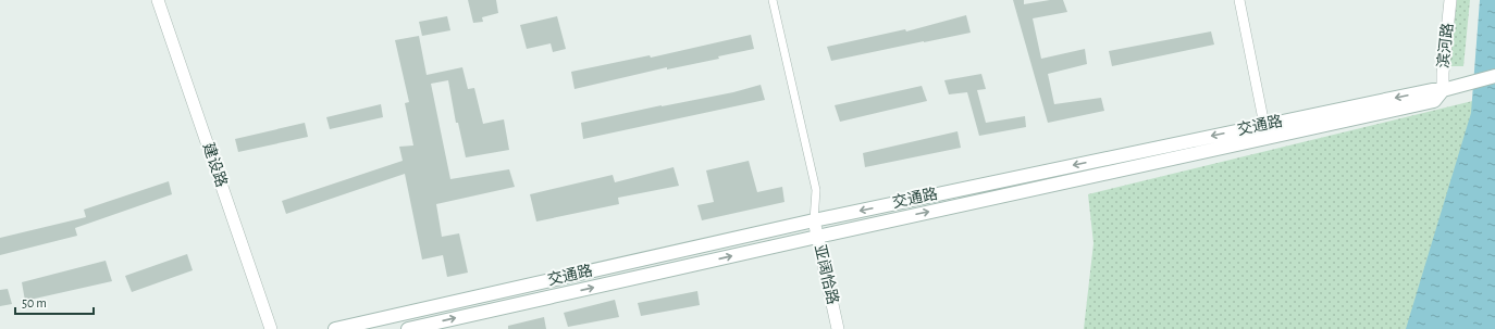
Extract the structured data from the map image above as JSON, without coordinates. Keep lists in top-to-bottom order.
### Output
{
  "streets": {
    "main road": ["交通路"],
    "street": ["滨河路", "建设路", "亚阔恰路"]
  },
  "crossings": [
    ["滨河路", "交通路"],
    ["交通路", "亚阔恰路"]
  ],
  "scale_bar": "50 m"
}
